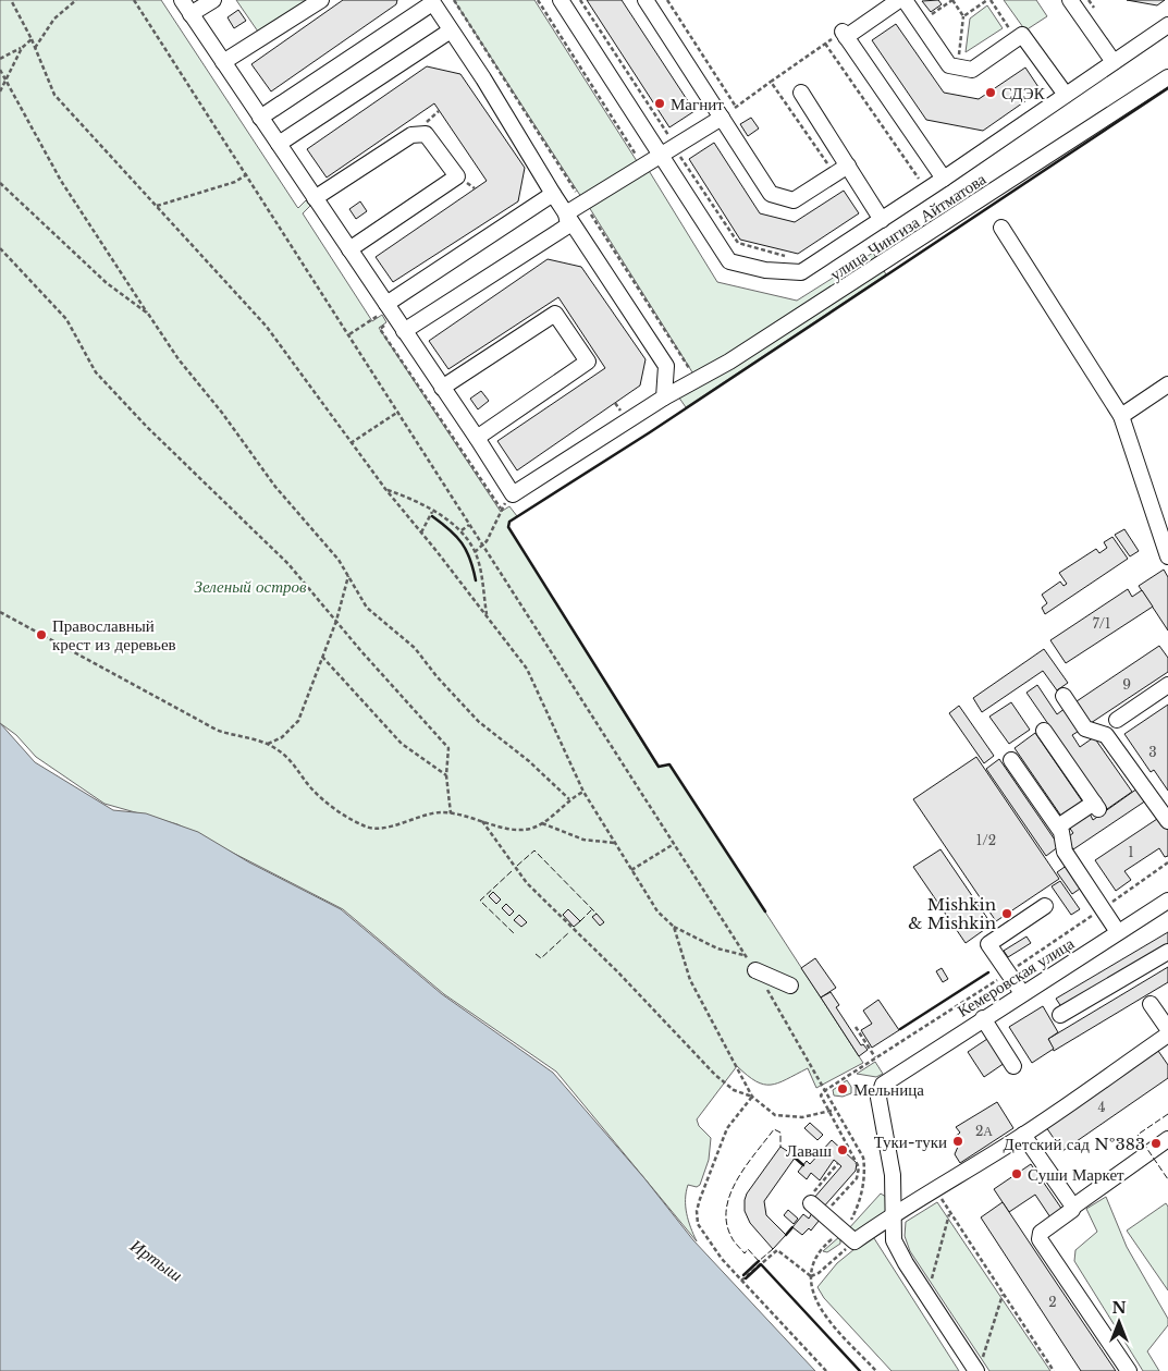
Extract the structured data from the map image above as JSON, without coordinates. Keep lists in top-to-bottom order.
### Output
{
  "streets": {
    "street": ["улица Чингиза Айтматова", "Кемеровская улица"]
  },
  "water": ["Иртыш"],
  "parks": ["Зеленый остров"],
  "places": [
    "СДЭК",
    "Магнит",
    "Православный крест из деревьев",
    "Mishkin & Mishkin",
    "Мельница",
    "Туки-туки",
    "Детский сад №383",
    "Лаваш",
    "Суши Маркет"
  ],
  "house_numbers": [
    "7/1",
    "9",
    "3",
    "1/2",
    "1",
    "4",
    "2А",
    "2"
  ],
  "north": "top"
}
